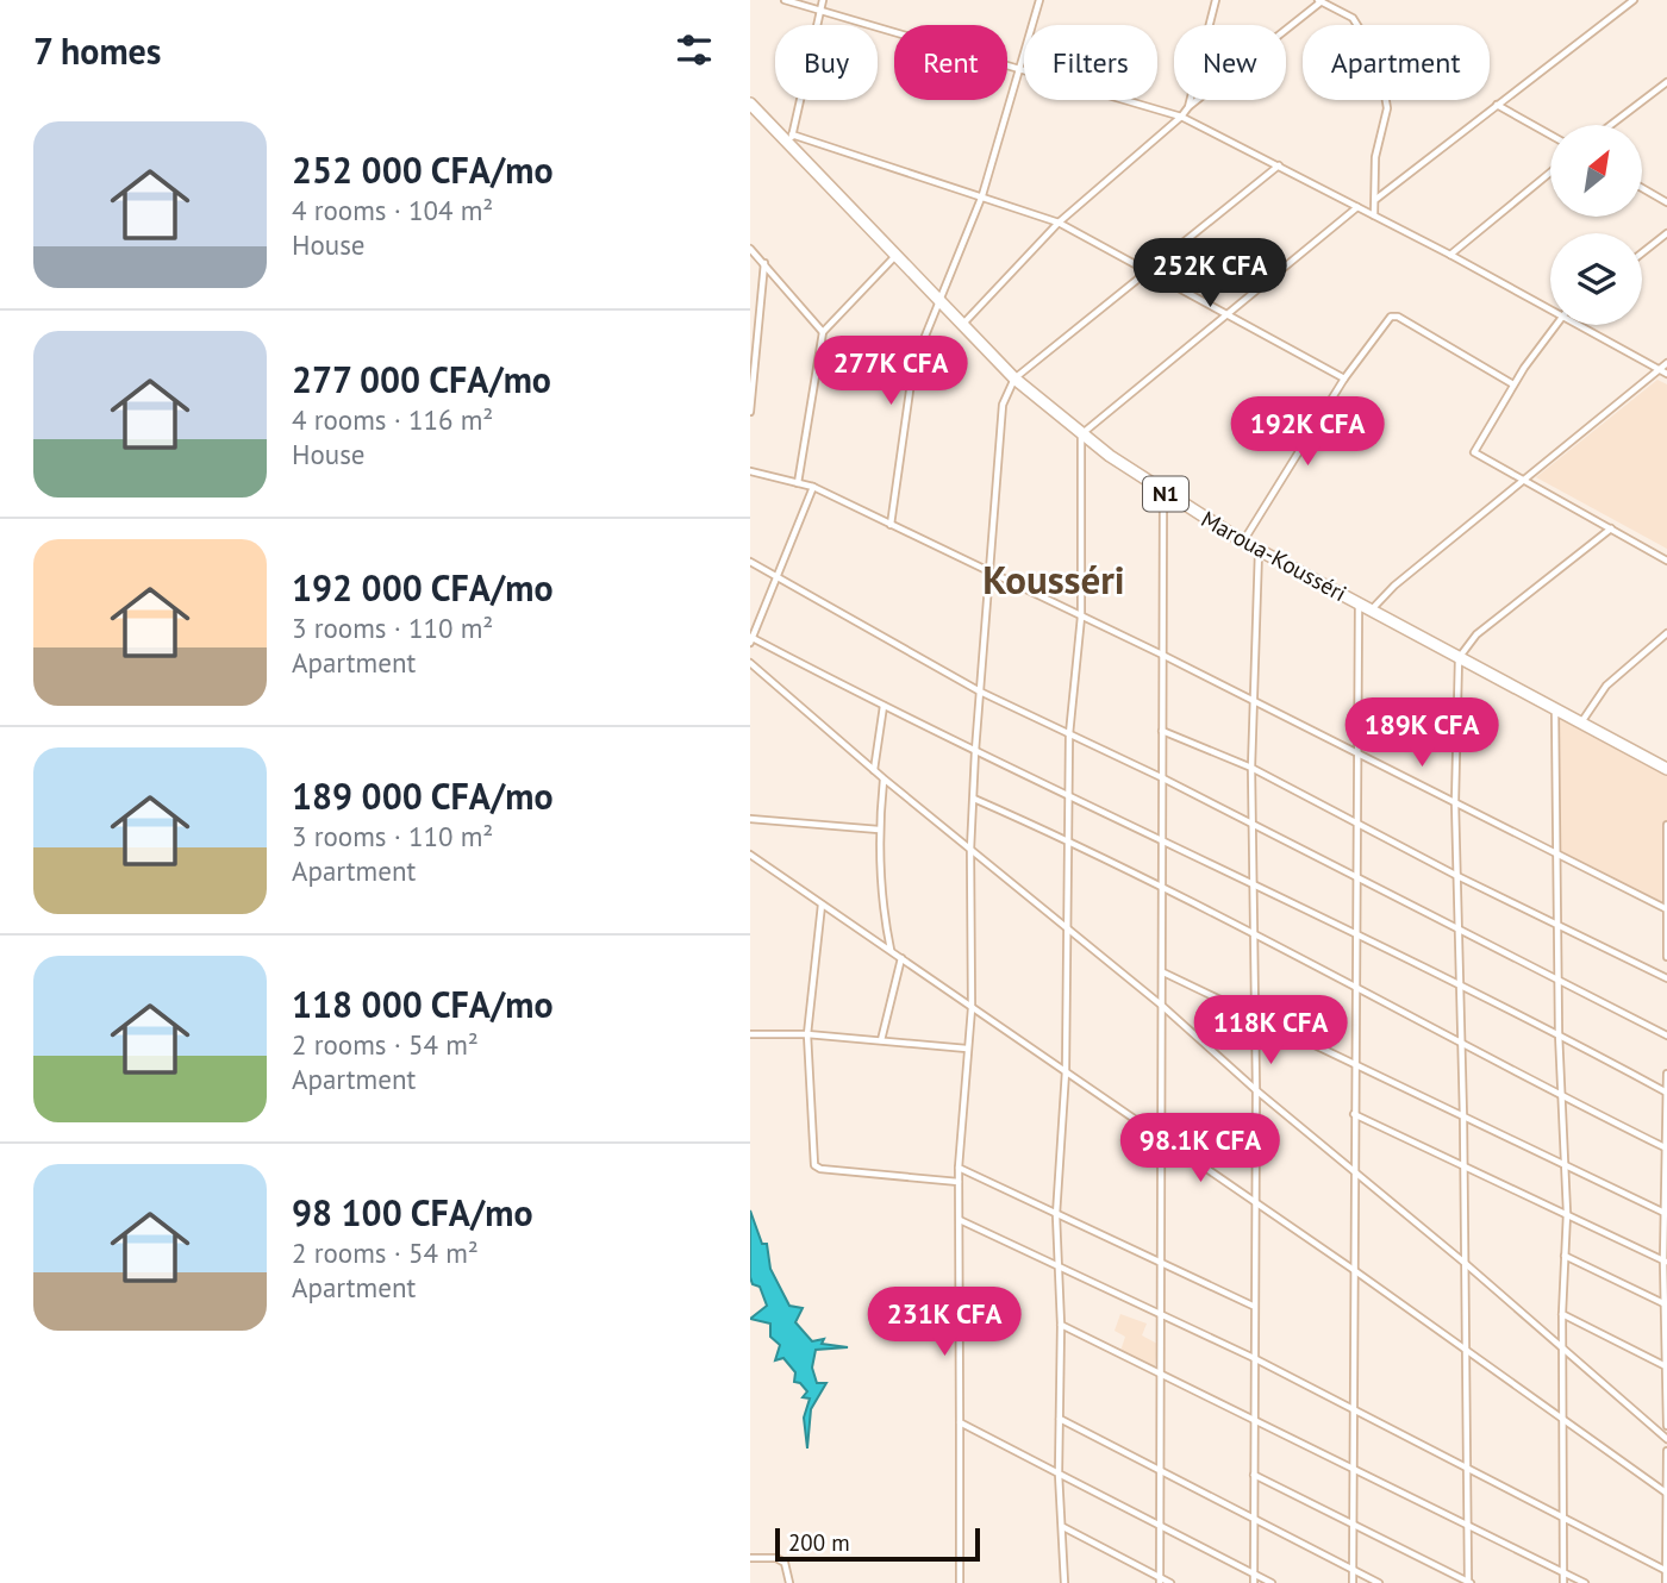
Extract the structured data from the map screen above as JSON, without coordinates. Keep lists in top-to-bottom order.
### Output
{
  "streets": {
    "highway": ["N1", "Maroua-Kousséri"]
  },
  "districts": ["Kousséri"],
  "scale_bar": "200 m",
  "north": "top right",
  "page": {
    "heading": "7 homes",
    "chip": [
      "Buy",
      "Rent",
      "Filters",
      "New",
      "Apartment"
    ],
    "list": [
      {
        "name": "252 000 CFA/mo",
        "note": "4 rooms · 104 m² · House"
      },
      {
        "name": "277 000 CFA/mo",
        "note": "4 rooms · 116 m² · House"
      },
      {
        "name": "192 000 CFA/mo",
        "note": "3 rooms · 110 m² · Apartment"
      },
      {
        "name": "189 000 CFA/mo",
        "note": "3 rooms · 110 m² · Apartment"
      },
      {
        "name": "118 000 CFA/mo",
        "note": "2 rooms · 54 m² · Apartment"
      },
      {
        "name": "98 100 CFA/mo",
        "note": "2 rooms · 54 m² · Apartment"
      }
    ],
    "price": [
      "252K CFA",
      "277K CFA",
      "192K CFA",
      "189K CFA",
      "118K CFA",
      "98.1K CFA",
      "231K CFA"
    ],
    "scale": "200 m"
  }
}
